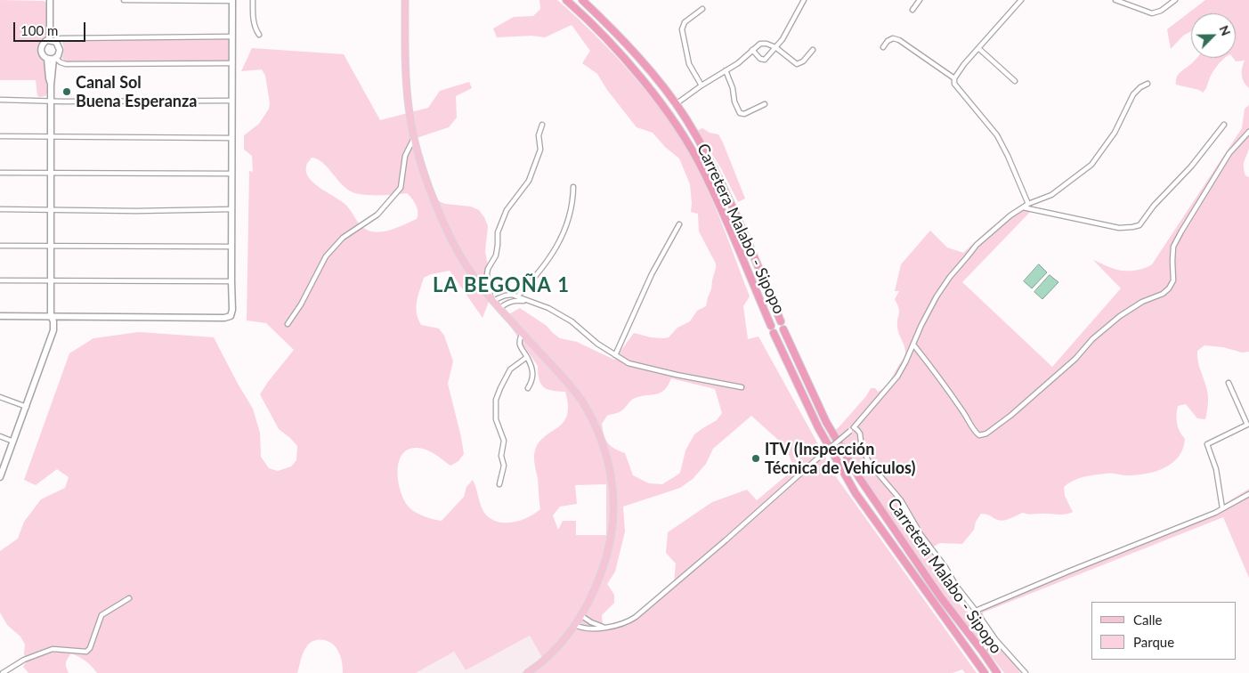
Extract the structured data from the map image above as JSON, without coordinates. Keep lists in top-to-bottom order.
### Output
{
  "streets": {
    "highway": ["Carretera Malabo - Sipopo"]
  },
  "districts": ["LA BEGOÑA 1"],
  "places": ["Canal Sol Buena Esperanza", "ITV (Inspección Técnica de Vehículos)"],
  "legend": ["Calle", "Parque"],
  "scale_bar": "100 m",
  "north": "top right"
}
